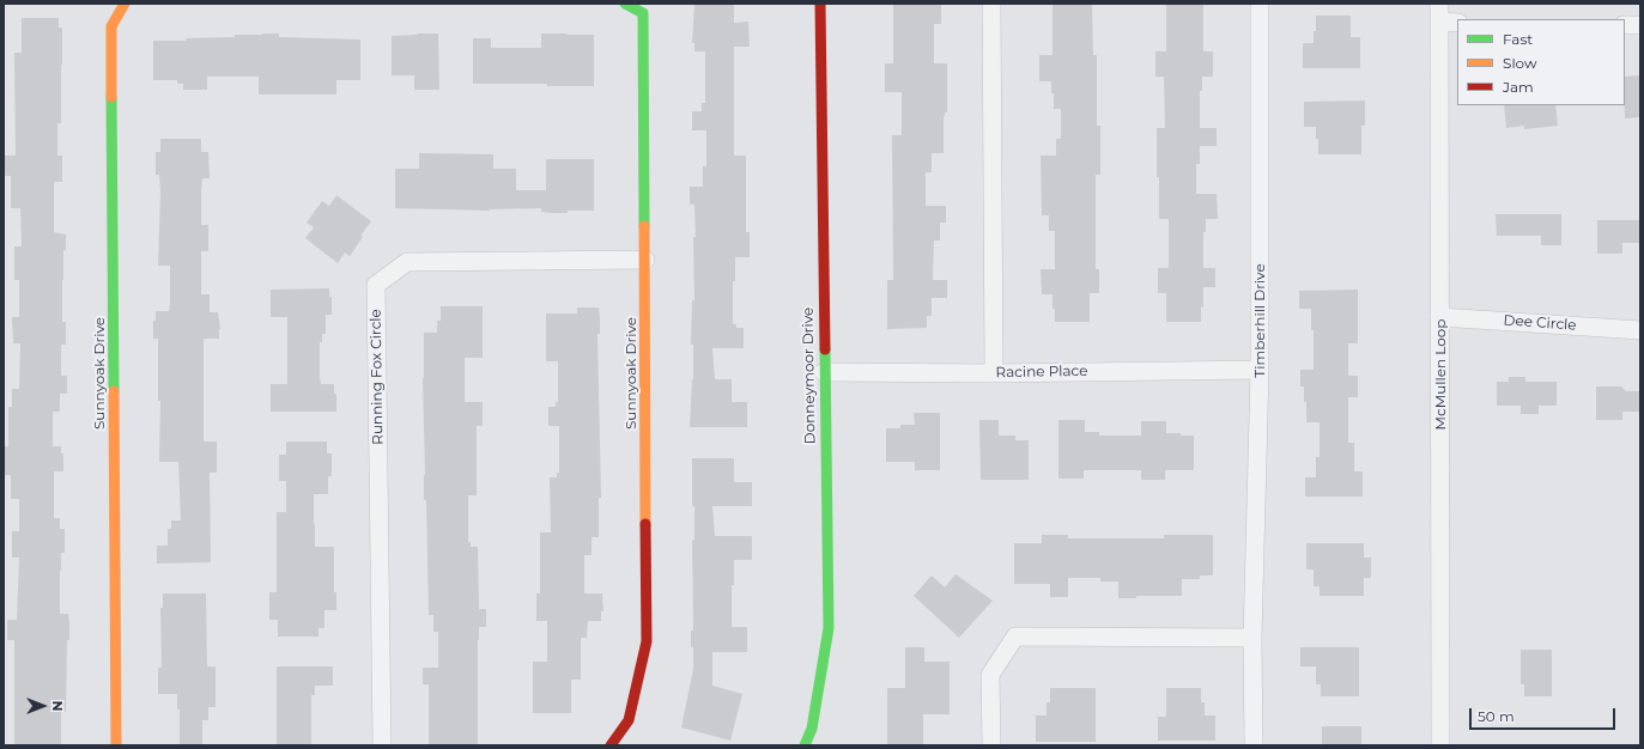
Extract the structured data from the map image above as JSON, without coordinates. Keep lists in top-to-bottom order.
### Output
{
  "streets": {
    "street": [
      "Timberhill Drive",
      "Dee Circle",
      "Racine Place",
      "Sunnyoak Drive",
      "McMullen Loop",
      "Donneymoor Drive",
      "Running Fox Circle"
    ]
  },
  "crossings": [
    ["Timberhill Drive", "Racine Place"],
    ["Dee Circle", "McMullen Loop"],
    ["Racine Place", "Donneymoor Drive"],
    ["Sunnyoak Drive", "Running Fox Circle"]
  ],
  "legend": ["Fast", "Slow", "Jam"],
  "scale_bar": "50 m",
  "north": "right"
}
